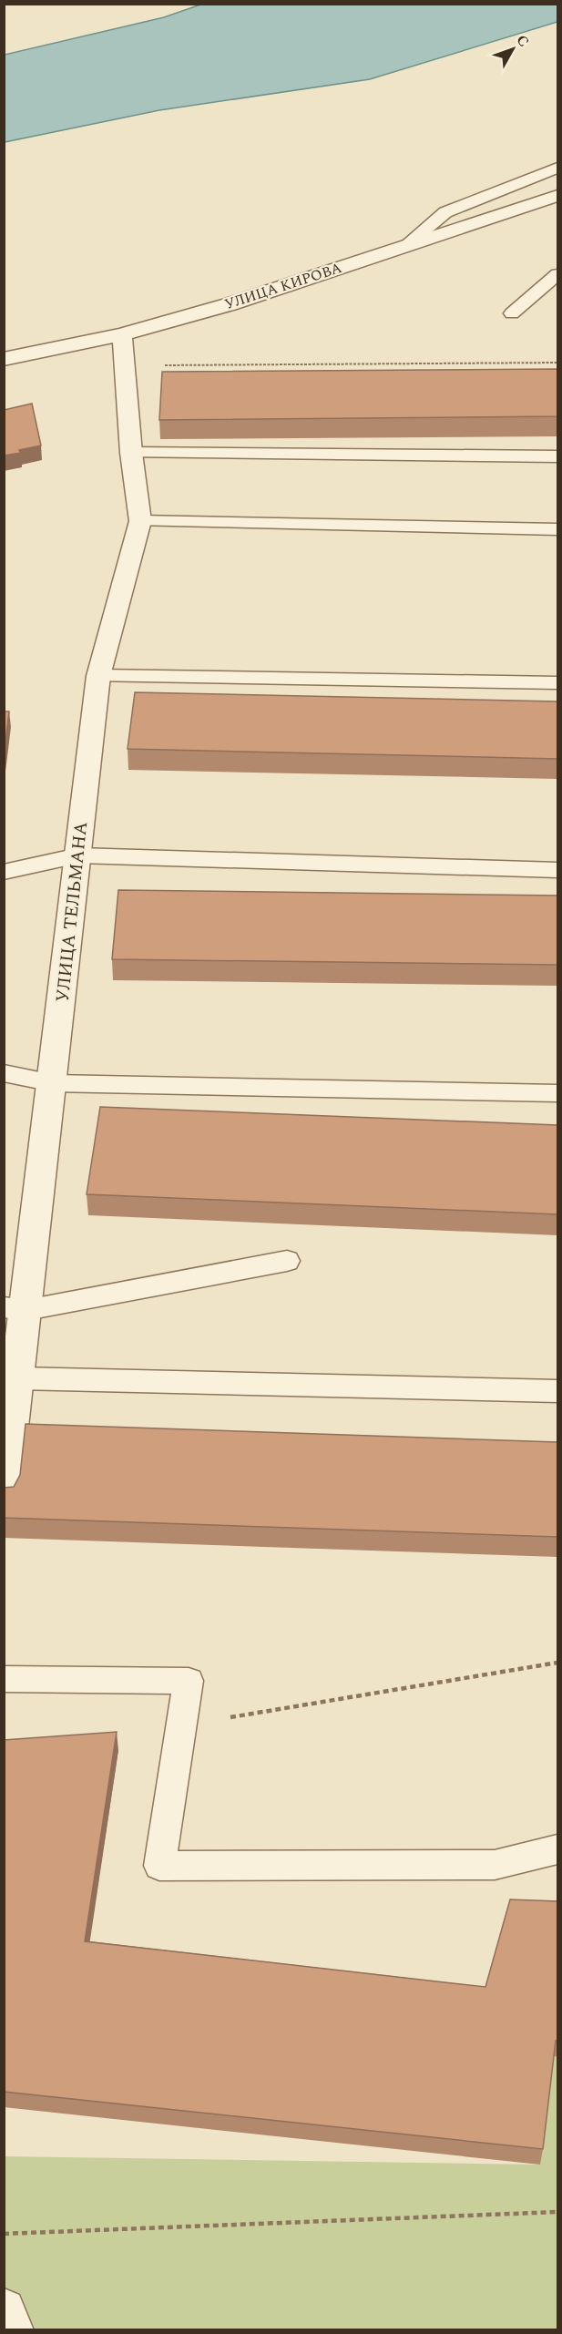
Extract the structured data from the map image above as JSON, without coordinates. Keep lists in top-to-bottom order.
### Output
{
  "streets": {
    "street": ["УЛИЦА КИРОВА", "УЛИЦА ТЕЛЬМАНА"]
  },
  "crossings": [
    ["УЛИЦА КИРОВА", "УЛИЦА ТЕЛЬМАНА"]
  ],
  "north": "top right"
}
